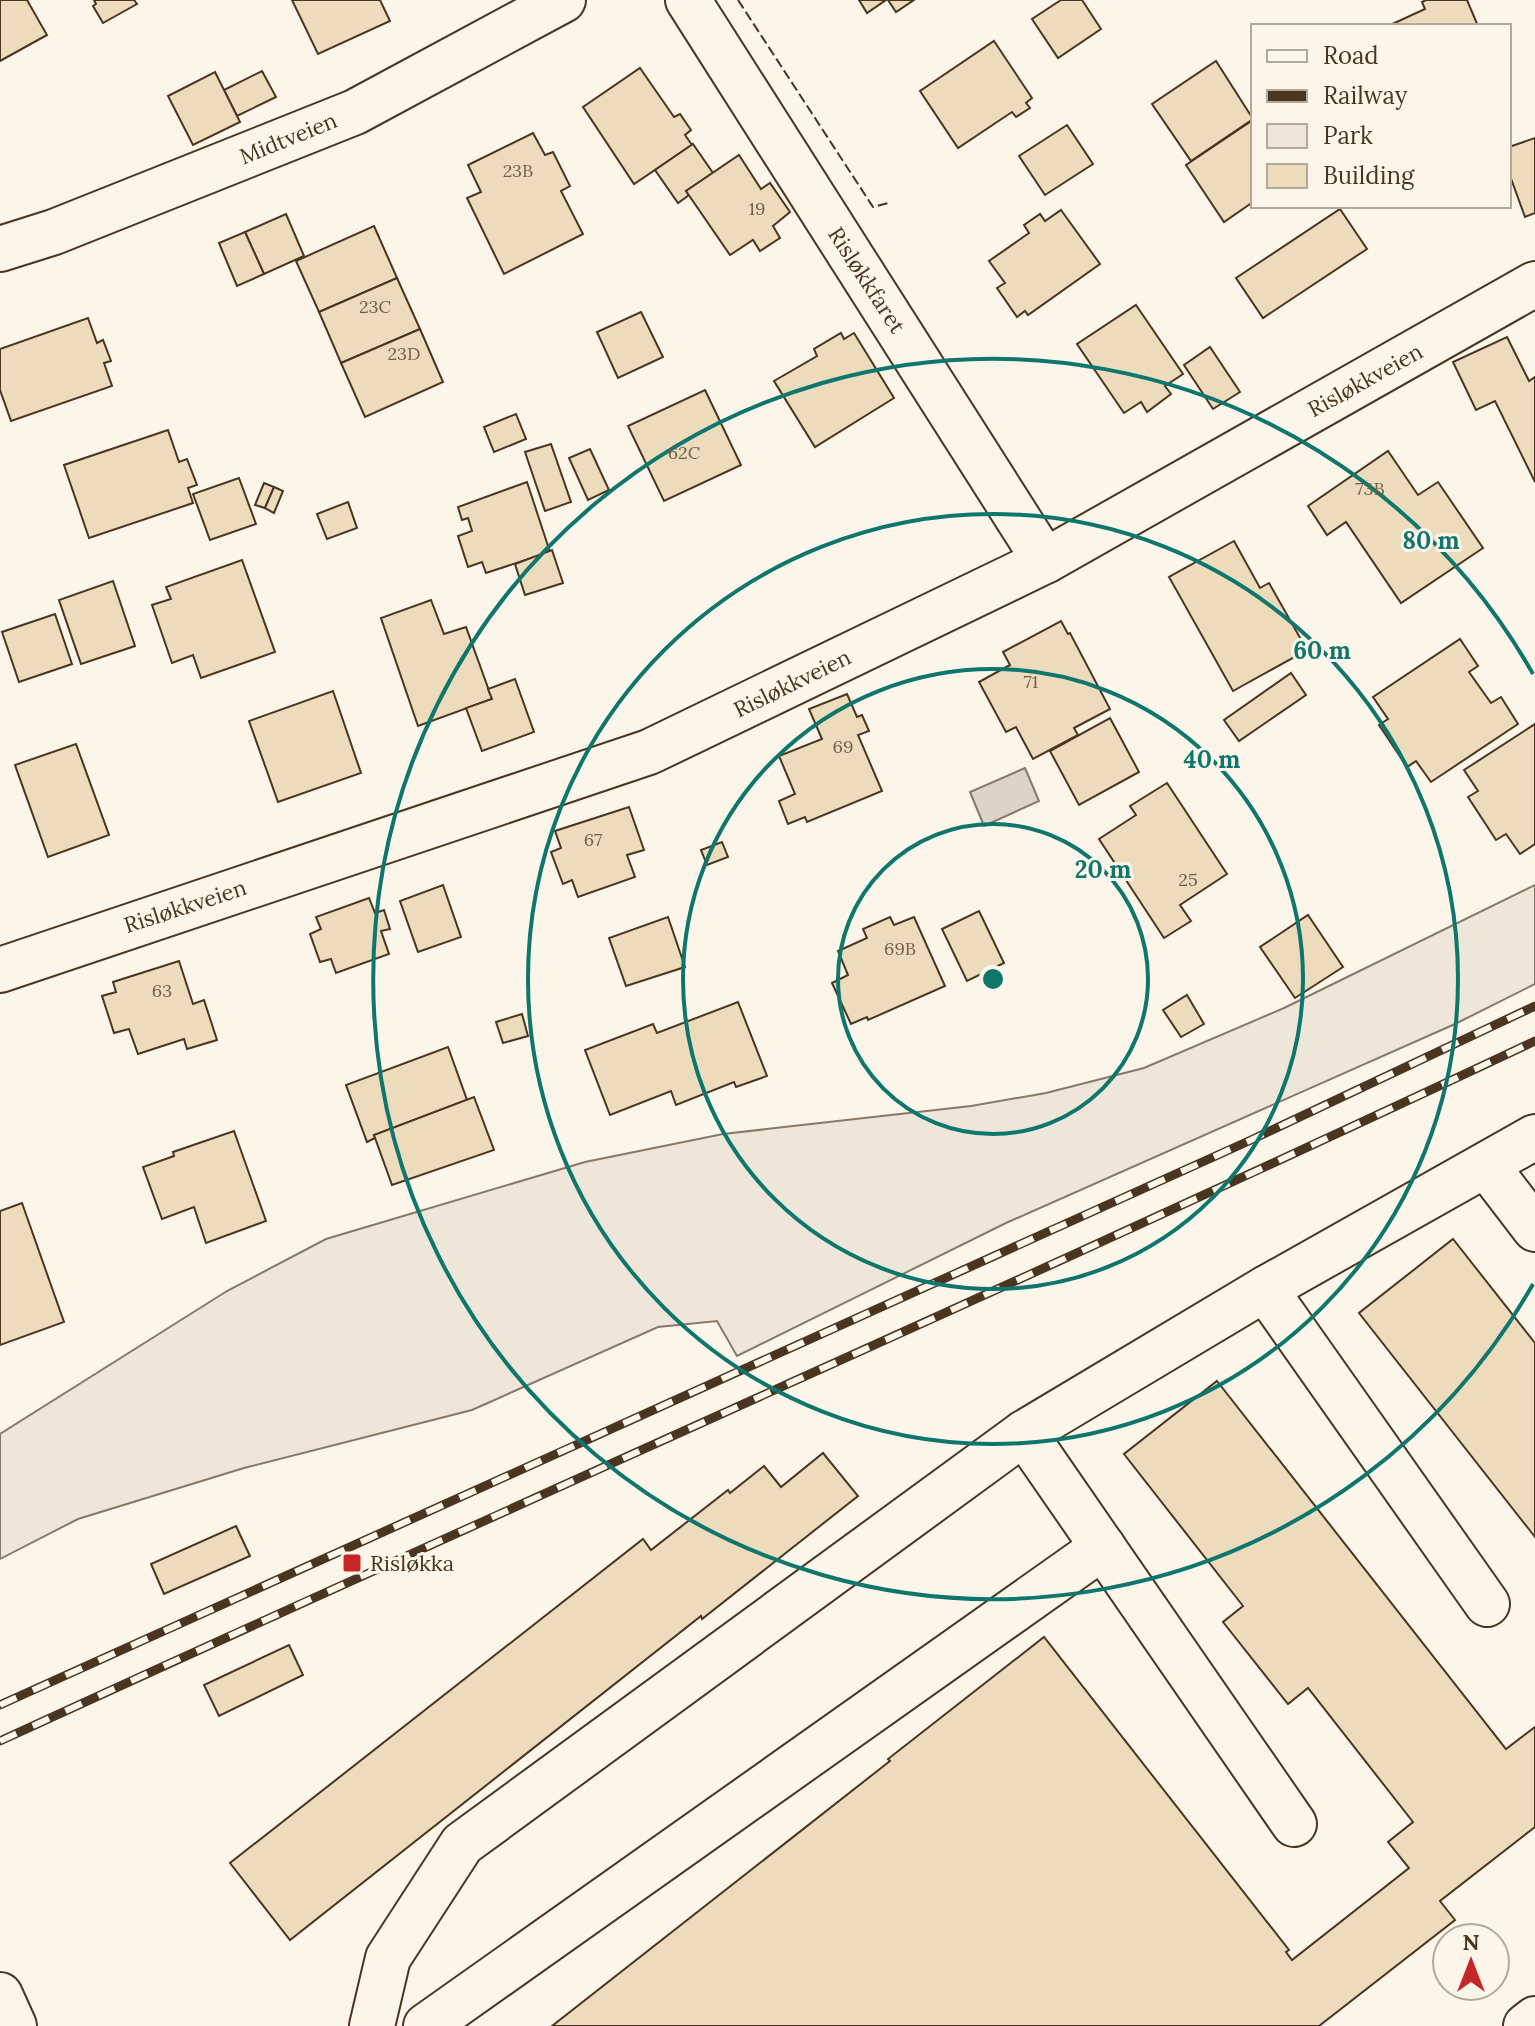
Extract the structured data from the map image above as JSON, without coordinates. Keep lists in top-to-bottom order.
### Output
{
  "streets": {
    "main road": ["Midtveien", "Risløkkfaret", "Risløkkveien"]
  },
  "crossings": [
    ["Risløkkfaret", "Risløkkveien"]
  ],
  "places": {
    "transit": ["Risløkka"]
  },
  "house_numbers": [
    "23B",
    "19",
    "23C",
    "23D",
    "62C",
    "73B",
    "71",
    "69",
    "67",
    "25",
    "69B",
    "63"
  ],
  "legend": [
    "Road",
    "Railway",
    "Park",
    "Building"
  ],
  "north": "top",
  "rings": [
    "80 m",
    "60 m",
    "40 m",
    "20 m"
  ]
}
